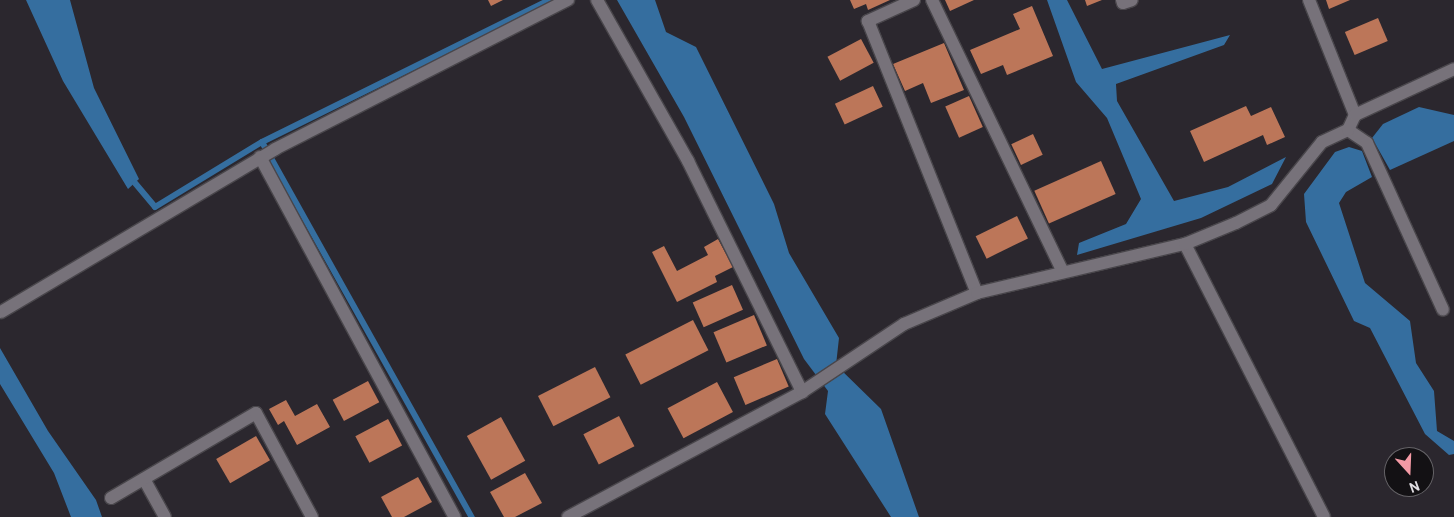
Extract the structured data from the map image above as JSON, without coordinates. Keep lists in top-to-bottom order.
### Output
{
  "north": "bottom"
}
